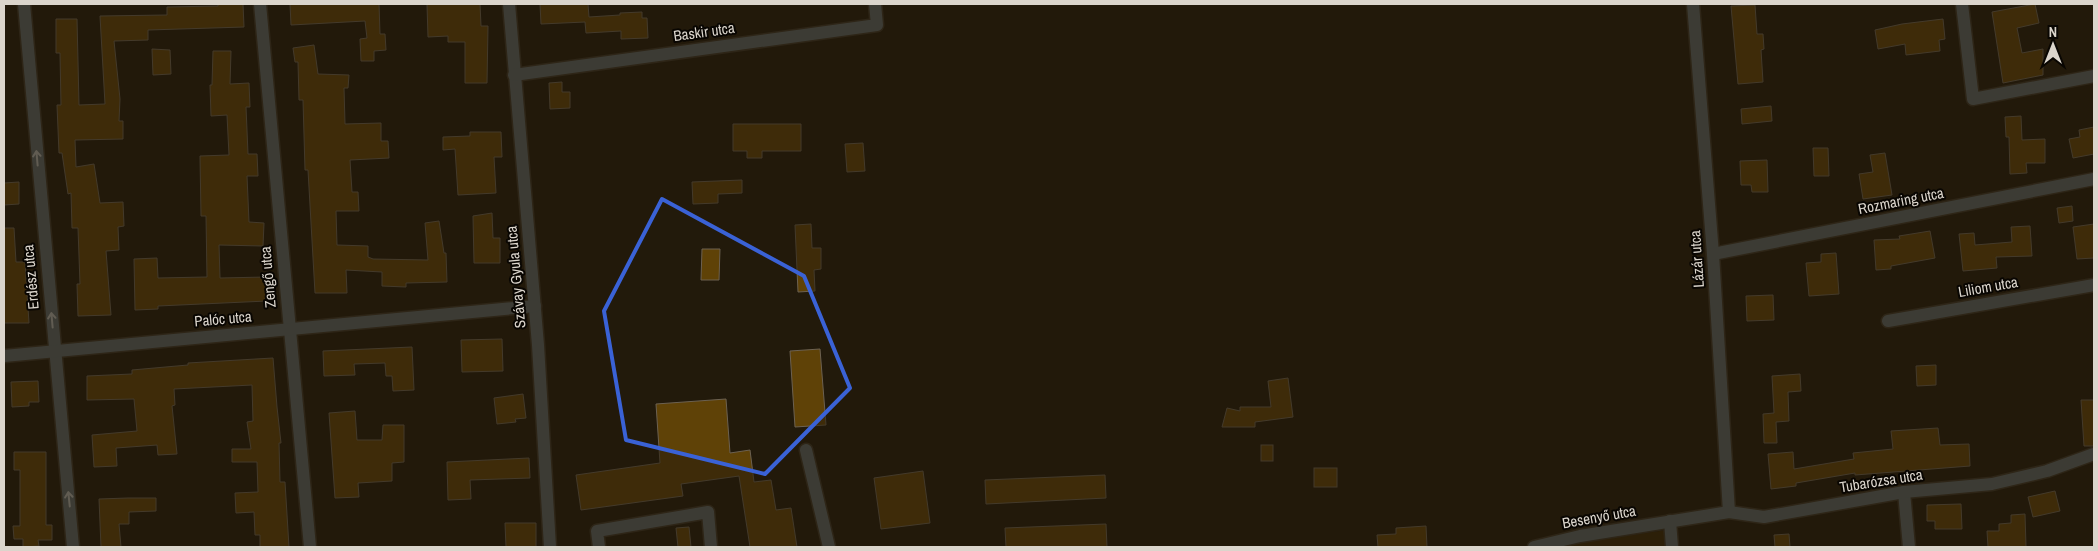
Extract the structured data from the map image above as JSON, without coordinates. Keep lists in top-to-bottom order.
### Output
{
  "streets": {
    "street": [
      "Baskir utca",
      "Rozmaring utca",
      "Lázár utca",
      "Erdész utca",
      "Zengő utca",
      "Szávay Gyula utca",
      "Liliom utca",
      "Palóc utca",
      "Tubarózsa utca",
      "Besenyő utca"
    ]
  },
  "crossings": [
    ["Baskir utca", "Szávay Gyula utca"],
    ["Rozmaring utca", "Lázár utca"],
    ["Lázár utca", "Tubarózsa utca"],
    ["Erdész utca", "Palóc utca"],
    ["Zengő utca", "Palóc utca"],
    ["Szávay Gyula utca", "Palóc utca"],
    ["Tubarózsa utca", "Besenyő utca"]
  ],
  "one_way": ["Erdész utca"],
  "north": "top"
}
